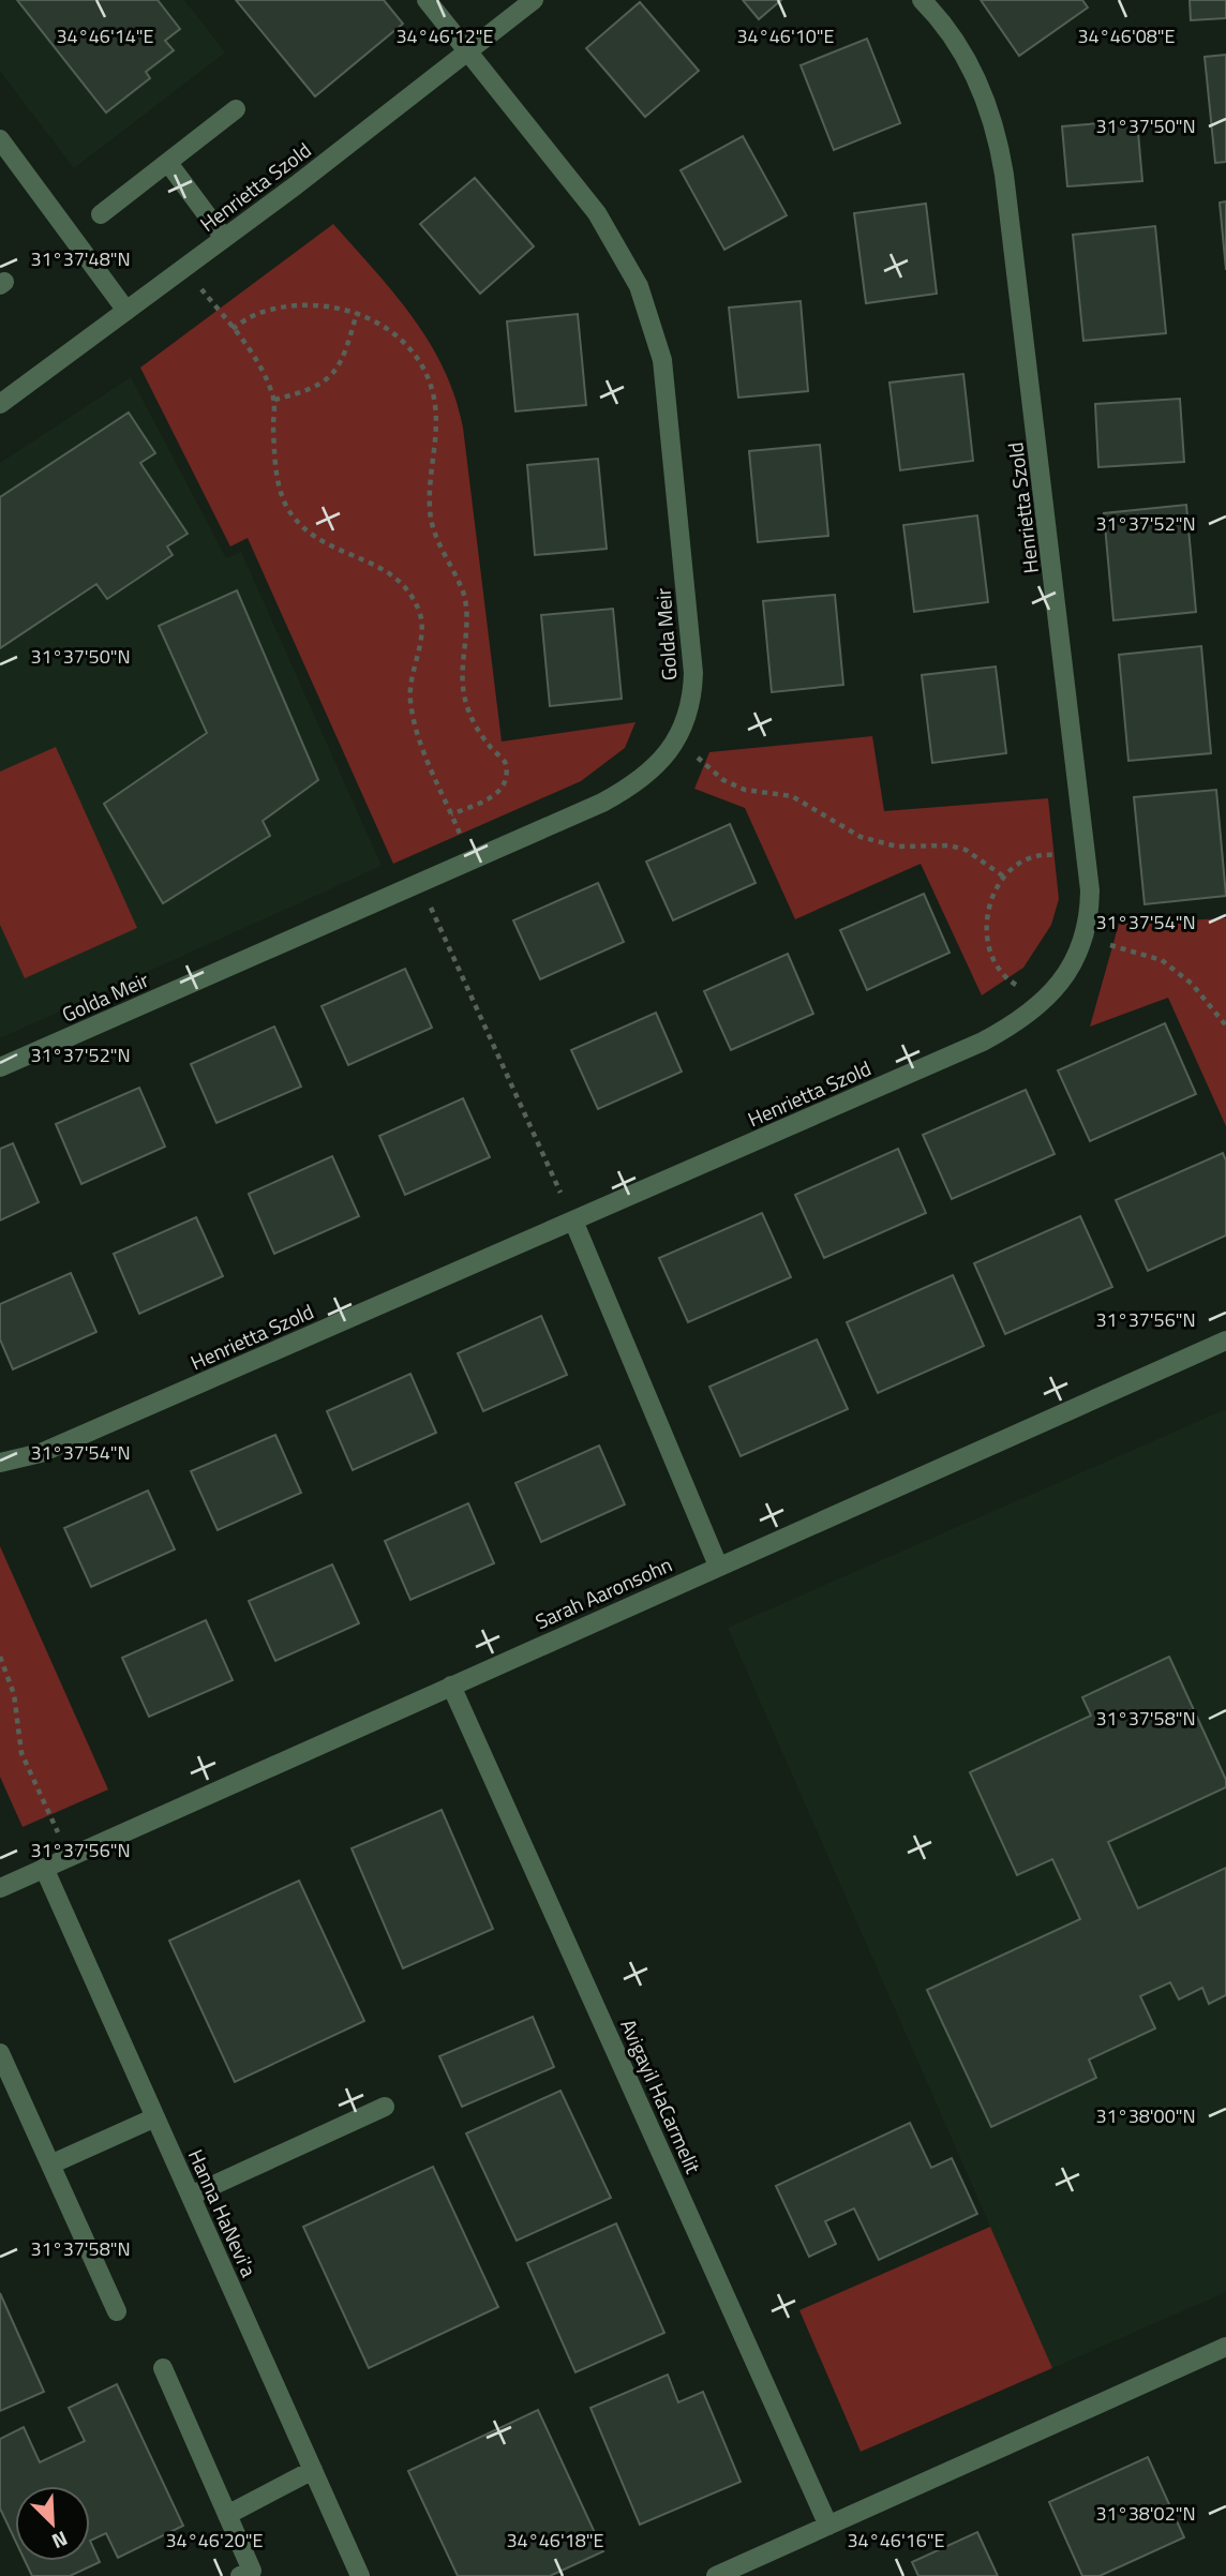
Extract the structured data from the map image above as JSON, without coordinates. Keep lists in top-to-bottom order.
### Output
{
  "streets": {
    "street": [
      "Henrietta Szold",
      "Golda Meir",
      "Sarah Aaronsohn",
      "Avigayil HaCarmelit",
      "Hanna HaNevi'a"
    ]
  },
  "crossings": [
    ["Henrietta Szold", "Golda Meir"],
    ["Sarah Aaronsohn", "Avigayil HaCarmelit"],
    ["Sarah Aaronsohn", "Hanna HaNevi'a"]
  ],
  "north": "bottom right",
  "coordinates": [
    "34°46'14\"E",
    "34°46'12\"E",
    "34°46'10\"E",
    "34°46'08\"E",
    "31°37'50\"N",
    "31°37'48\"N",
    "31°37'52\"N",
    "31°37'54\"N",
    "31°37'56\"N",
    "31°37'58\"N",
    "31°38'00\"N",
    "31°38'02\"N",
    "34°46'20\"E",
    "34°46'18\"E",
    "34°46'16\"E"
  ]
}
